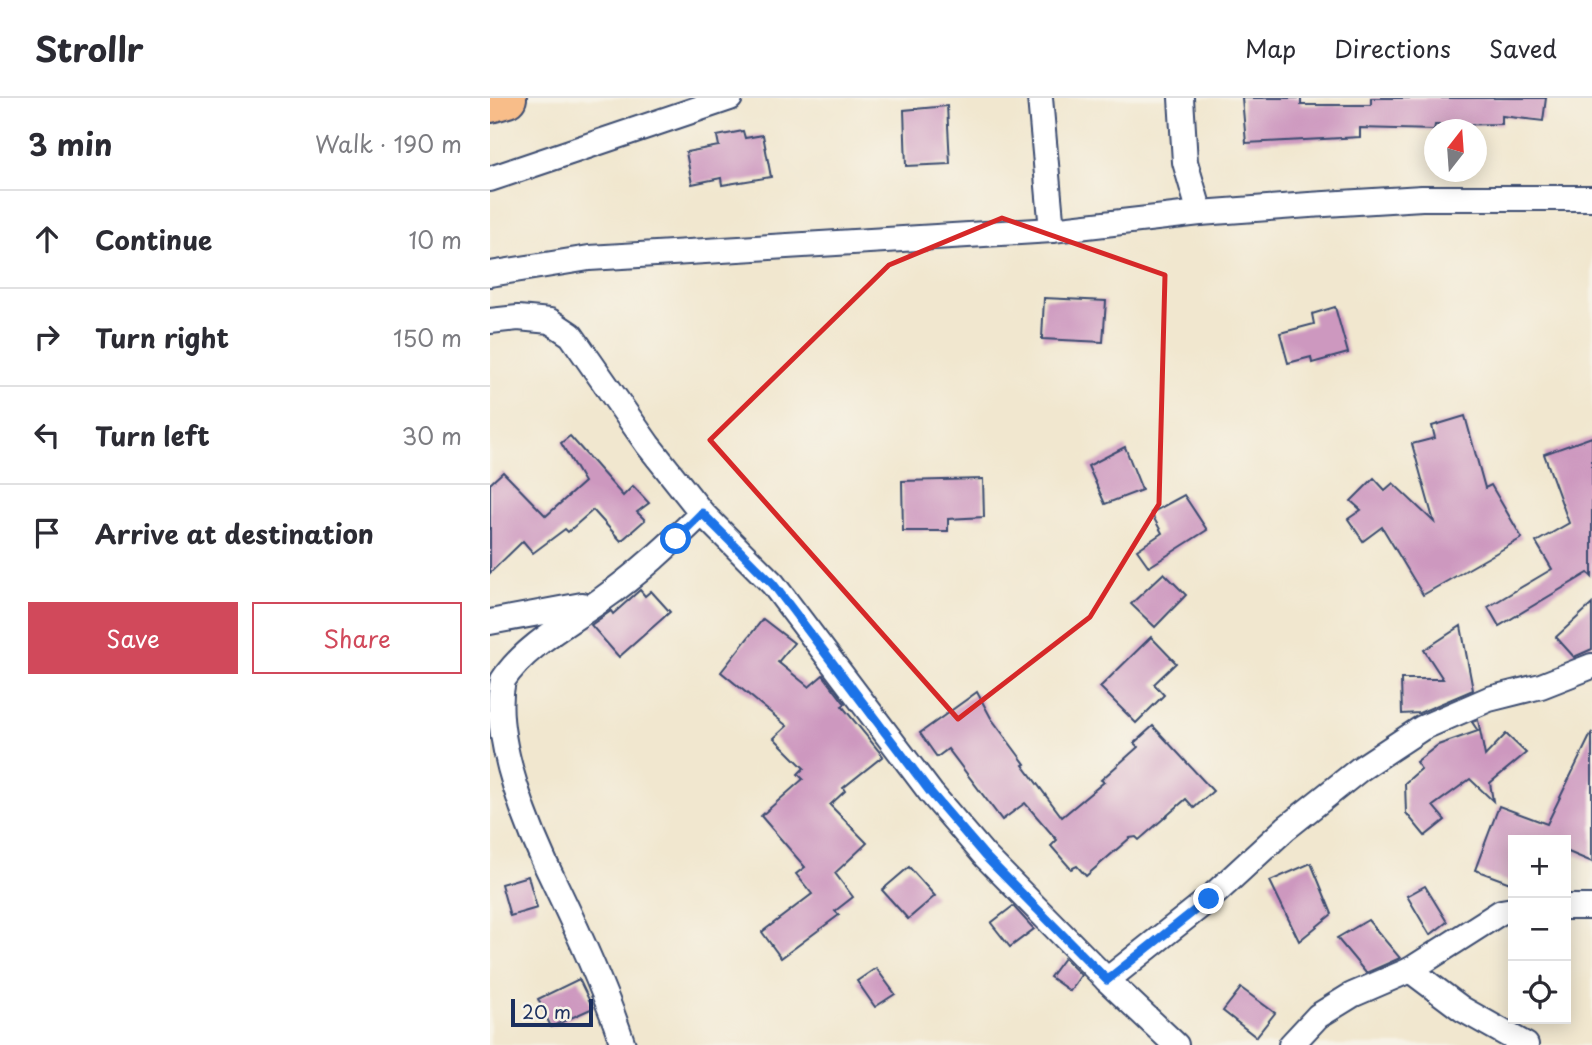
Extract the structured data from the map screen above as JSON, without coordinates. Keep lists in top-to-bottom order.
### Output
{
  "scale_bar": "20 m",
  "north": "top",
  "page": {
    "header": "Strollr",
    "nav": ["Map", "Directions", "Saved"],
    "heading": ["3 min", "Walk · 190 m"],
    "list": [
      ["Continue", "10 m"],
      ["Turn right", "150 m"],
      ["Turn left", "30 m"],
      "Arrive at destination"
    ],
    "buttons": ["Save", "Share"],
    "map_buttons": ["+", "−"],
    "scale": "20 m"
  }
}
